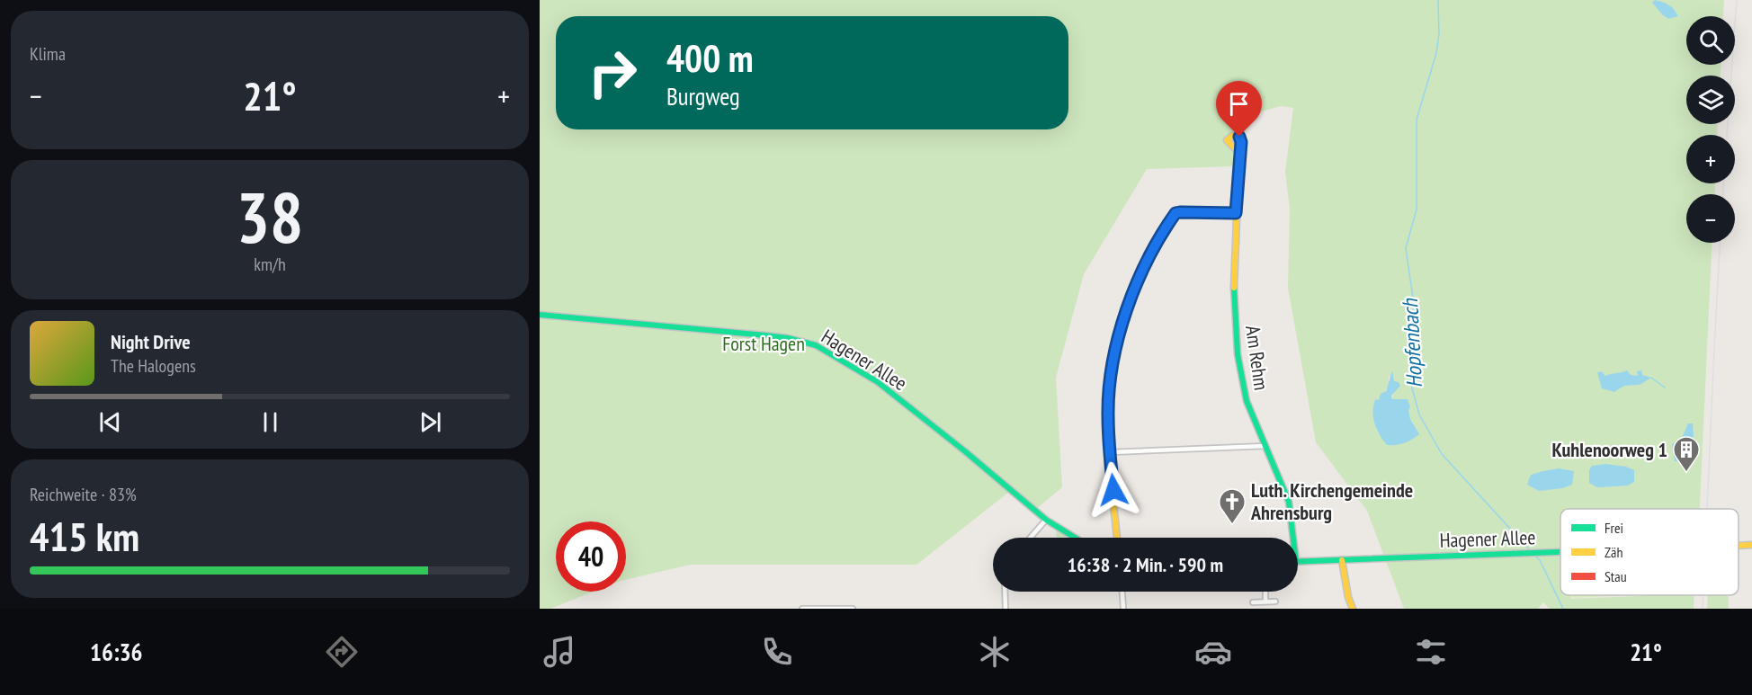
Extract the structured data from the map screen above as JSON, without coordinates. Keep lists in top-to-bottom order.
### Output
{
  "streets": {
    "street": ["Am Rehm", "Hagener Allee"]
  },
  "water": ["Hopfenbach"],
  "parks": ["Forst Hagen"],
  "places": {
    "building": ["Kuhlenoorweg 1"],
    "church": ["Luth. Kirchengemeinde Ahrensburg"]
  },
  "legend": ["Frei", "Zäh", "Stau"],
  "page": {
    "tile": [
      "Klima",
      ["38", "km/h"],
      ["Reichweite · 83%", "415 km"]
    ],
    "map_buttons": ["+", "−"],
    "turn": ["400 m", "Burgweg"],
    "heat": ["−", "21°", "+"],
    "song": ["Night Drive", "The Halogens"],
    "limit": "40",
    "trip": "16:38 · 2 Min. · 590 m",
    "tabs": ["16:36", "21°"]
  }
}
